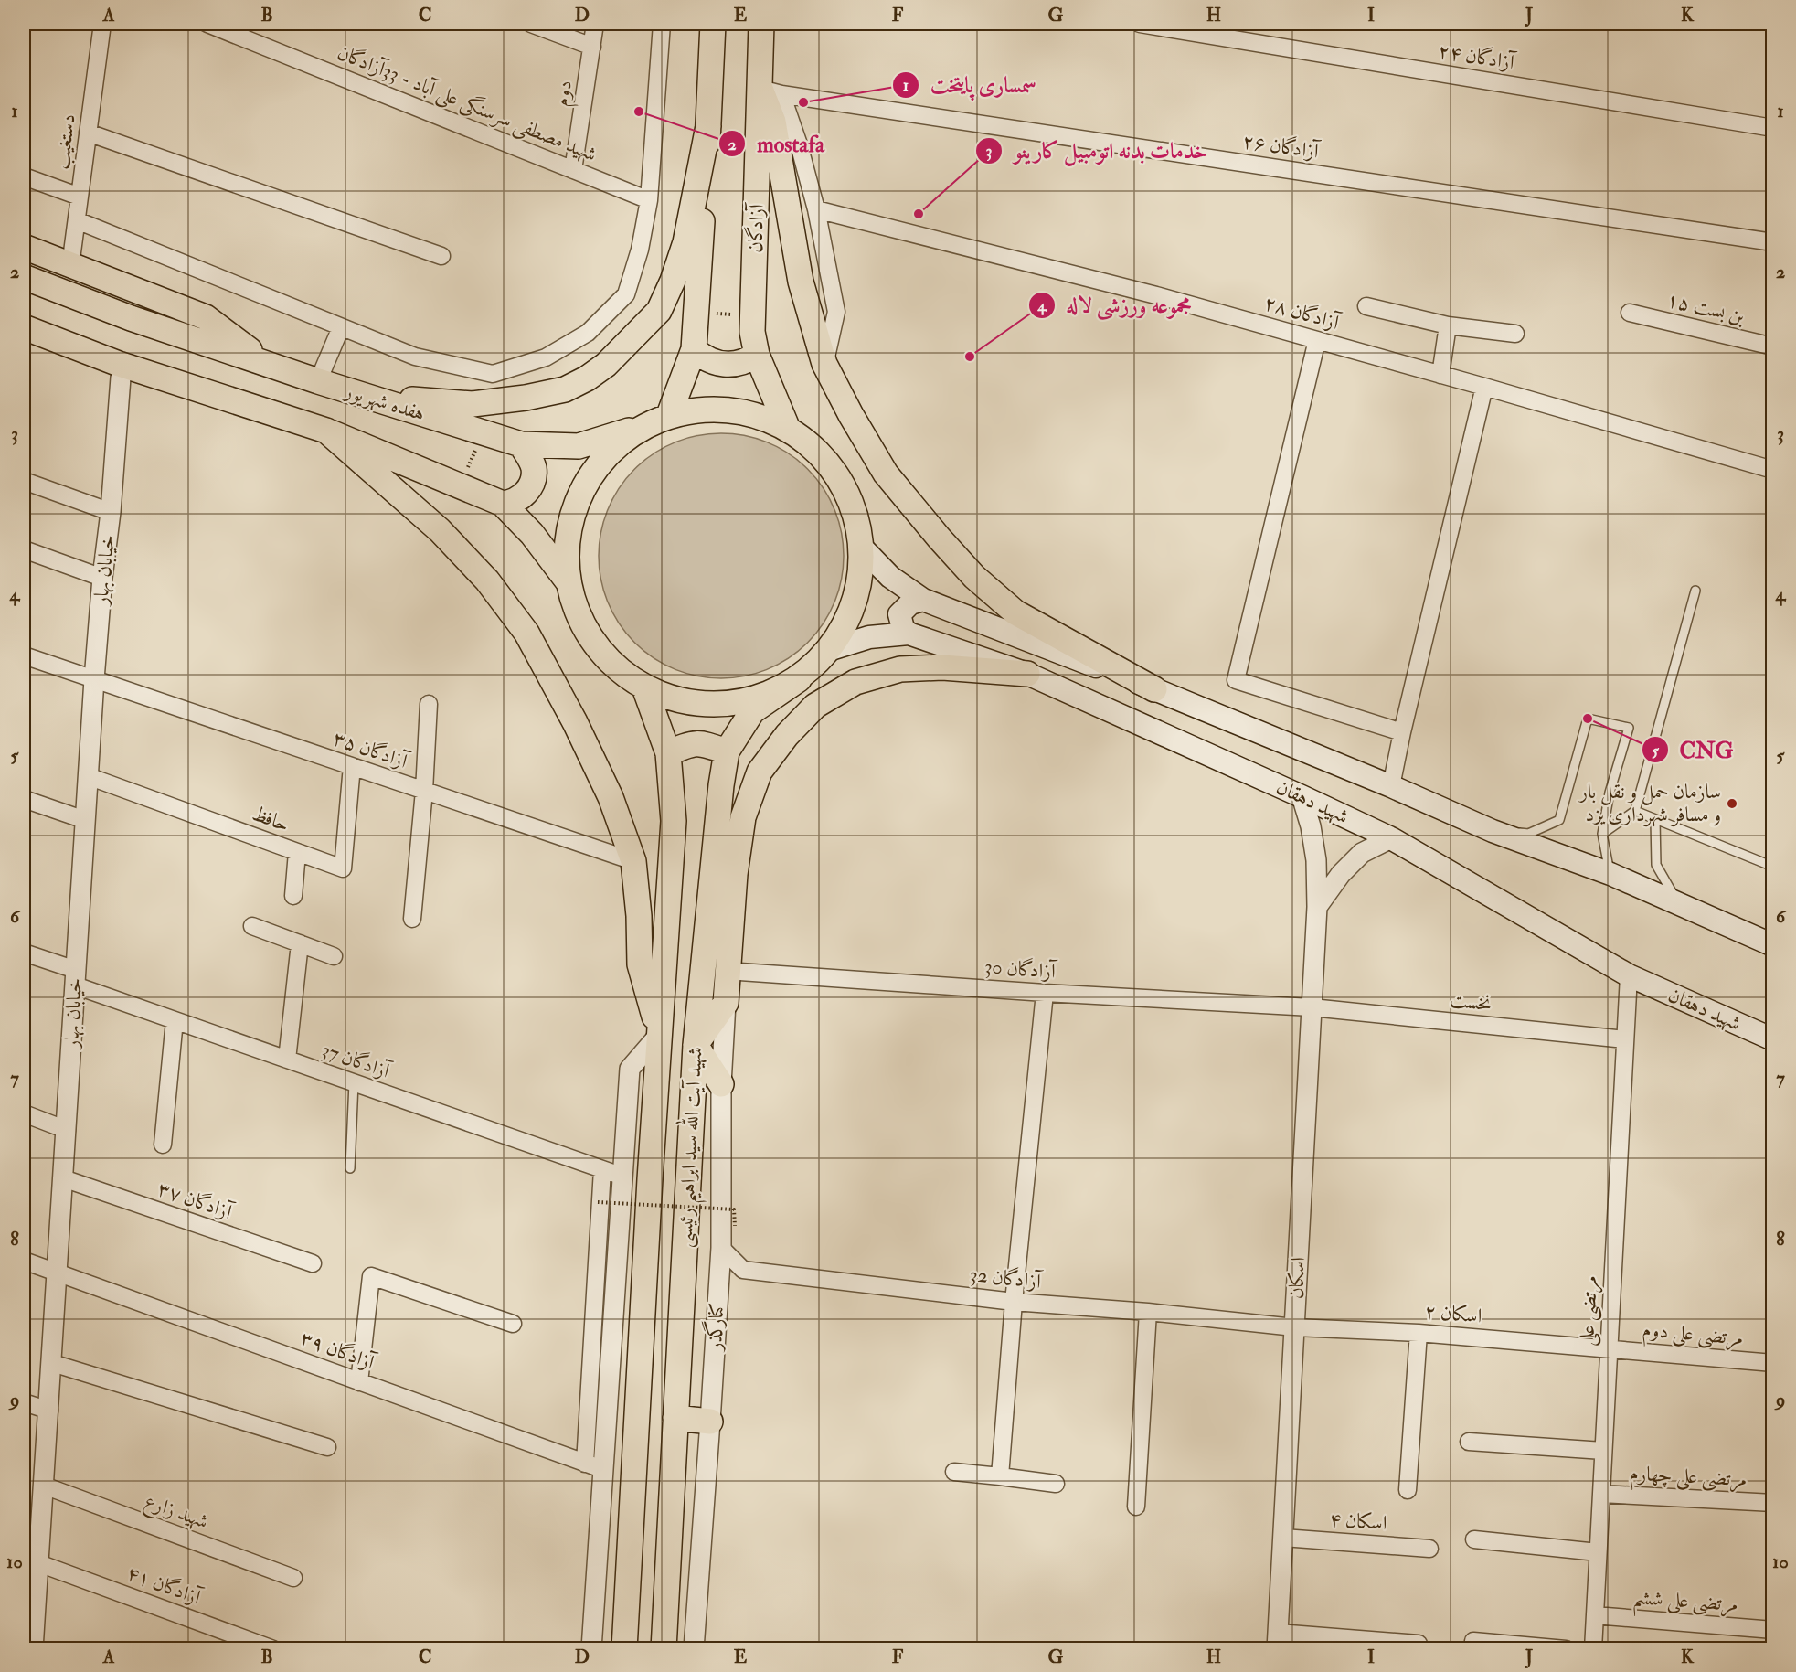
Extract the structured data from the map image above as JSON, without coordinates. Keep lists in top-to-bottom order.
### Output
{
  "streets": {
    "main road": [
      "آزادگان",
      "هفده شهریور",
      "شهید دهقان",
      "شهید آیت الله سید ابراهیم رئیسی"
    ],
    "street": [
      "۲۴ آزادگان",
      "دوم",
      "شهید مصطفی سرسنگی علی آباد - 33آزادگان",
      "دستغیب",
      "۲۶ آزادگان",
      "بن بست ۱۵",
      "۲۸ آزادگان",
      "خیابان بهار",
      "آزادگان ۳۵",
      "حافظ",
      "آزادگان 30",
      "نخست",
      "آزادگان 37",
      "آزادگان ۳۷",
      "آزادگان 32",
      "اسکان",
      "مرتضی علی",
      "اسکان ۲",
      "کنارگذر",
      "مرتضی علی دوم",
      "آزادگان ۳۹",
      "مرتضی علی چهارم",
      "شهید زارع",
      "اسکان ۴",
      "آزادگان ۴۱",
      "مرتضی علی ششم"
    ]
  },
  "crossings": [
    ["دوم", "شهید مصطفی سرسنگی علی آباد - 33آزادگان"],
    ["۲۶ آزادگان", "آزادگان"],
    ["خیابان بهار", "آزادگان ۳۵"],
    ["خیابان بهار", "حافظ"],
    ["خیابان بهار", "آزادگان 37"],
    ["خیابان بهار", "آزادگان ۳۷"],
    ["خیابان بهار", "آزادگان ۳۹"],
    ["خیابان بهار", "شهید زارع"],
    ["خیابان بهار", "آزادگان ۴۱"],
    ["آزادگان ۳۵", "حافظ"],
    ["شهید دهقان", "اسکان"],
    ["شهید دهقان", "مرتضی علی"],
    ["آزادگان 30", "نخست"],
    ["آزادگان 30", "اسکان"],
    ["نخست", "اسکان"],
    ["نخست", "مرتضی علی"],
    ["آزادگان 32", "اسکان"],
    ["آزادگان 32", "اسکان ۲"],
    ["آزادگان 32", "کنارگذر"],
    ["اسکان", "اسکان ۲"],
    ["اسکان", "اسکان ۴"],
    ["مرتضی علی", "اسکان ۲"],
    ["مرتضی علی", "مرتضی علی دوم"],
    ["مرتضی علی", "مرتضی علی چهارم"],
    ["مرتضی علی", "مرتضی علی ششم"],
    ["اسکان ۲", "مرتضی علی دوم"]
  ],
  "places": [
    "سمساری پایتخت",
    "mostafa",
    "خدمات بدنه اتومبیل کارینو",
    "مجموعه ورزشی لاله",
    "CNG",
    "سازمان حمل و نقل بار و مسافر شهرداری یزد"
  ],
  "grid": {
    "columns": [
      "A",
      "B",
      "C",
      "D",
      "E",
      "F",
      "G",
      "H",
      "I",
      "J",
      "K"
    ],
    "rows": [
      "1",
      "2",
      "3",
      "4",
      "5",
      "6",
      "7",
      "8",
      "9",
      "10"
    ]
  }
}
